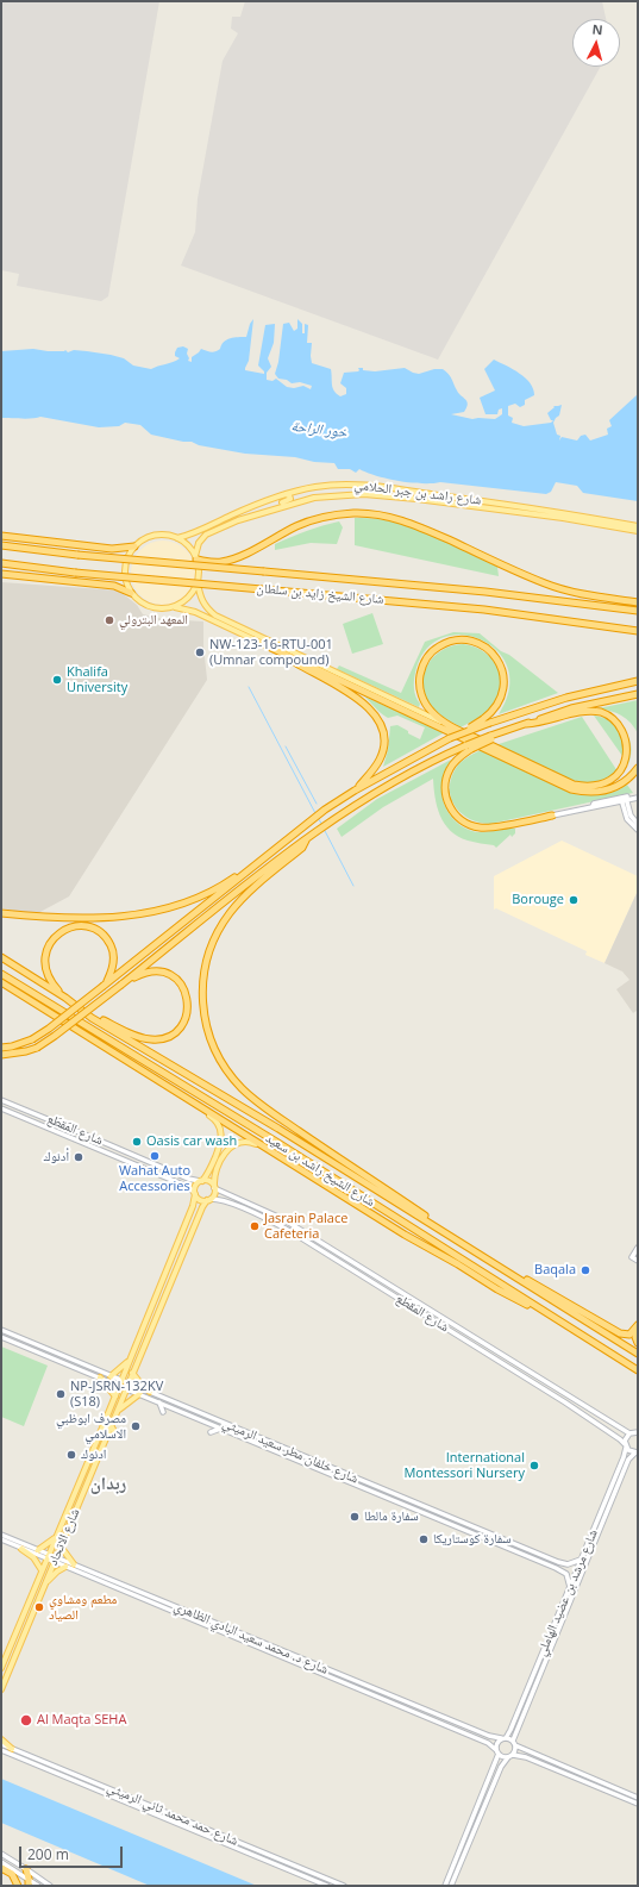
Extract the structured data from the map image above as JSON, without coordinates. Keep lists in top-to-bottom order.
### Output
{
  "streets": {
    "highway": ["شارع الشيخ زايد بن سلطان", "شارع الشيخ راشد بن سعيد"],
    "main road": ["شارع راشد بن جبر الحلامي", "شارع الاتحاد"],
    "street": [
      "شارع المَقطَع",
      "شارع خلفان مطر سعيد الرميثي",
      "شارع مرشد بن عضيد الهاملي",
      "شارع د. محمد سعيد البادي الظاهري",
      "شارع حمد محمد ثاني الرميثي"
    ]
  },
  "crossings": [
    ["شارع المَقطَع", "شارع الاتحاد"],
    ["شارع المَقطَع", "شارع مرشد بن عضيد الهاملي"],
    ["شارع خلفان مطر سعيد الرميثي", "شارع الاتحاد"],
    ["شارع خلفان مطر سعيد الرميثي", "شارع مرشد بن عضيد الهاملي"],
    ["شارع الاتحاد", "شارع د. محمد سعيد البادي الظاهري"],
    ["شارع مرشد بن عضيد الهاملي", "شارع د. محمد سعيد البادي الظاهري"]
  ],
  "districts": ["ربدان"],
  "water": ["خور الراحة"],
  "places": [
    "المعهد البترولي",
    "NW-123-16-RTU-001 (Umnar compound)",
    "Khalifa University",
    "Borouge",
    "Oasis car wash",
    "Wahat Auto Accessories",
    "أدنوك",
    "Jasrain Palace Cafeteria",
    "Baqala",
    "NP-JSRN-132KV (S18)",
    "مصرف ابوظبي الاسلامي",
    "ادنوك",
    "International Montessori Nursery",
    "سفارة مالطا",
    "سفارة كوستاريكا",
    "مطعم ومشاوي الصياد",
    "Al Maqta SEHA"
  ],
  "scale_bar": "200 m",
  "north": "top"
}
